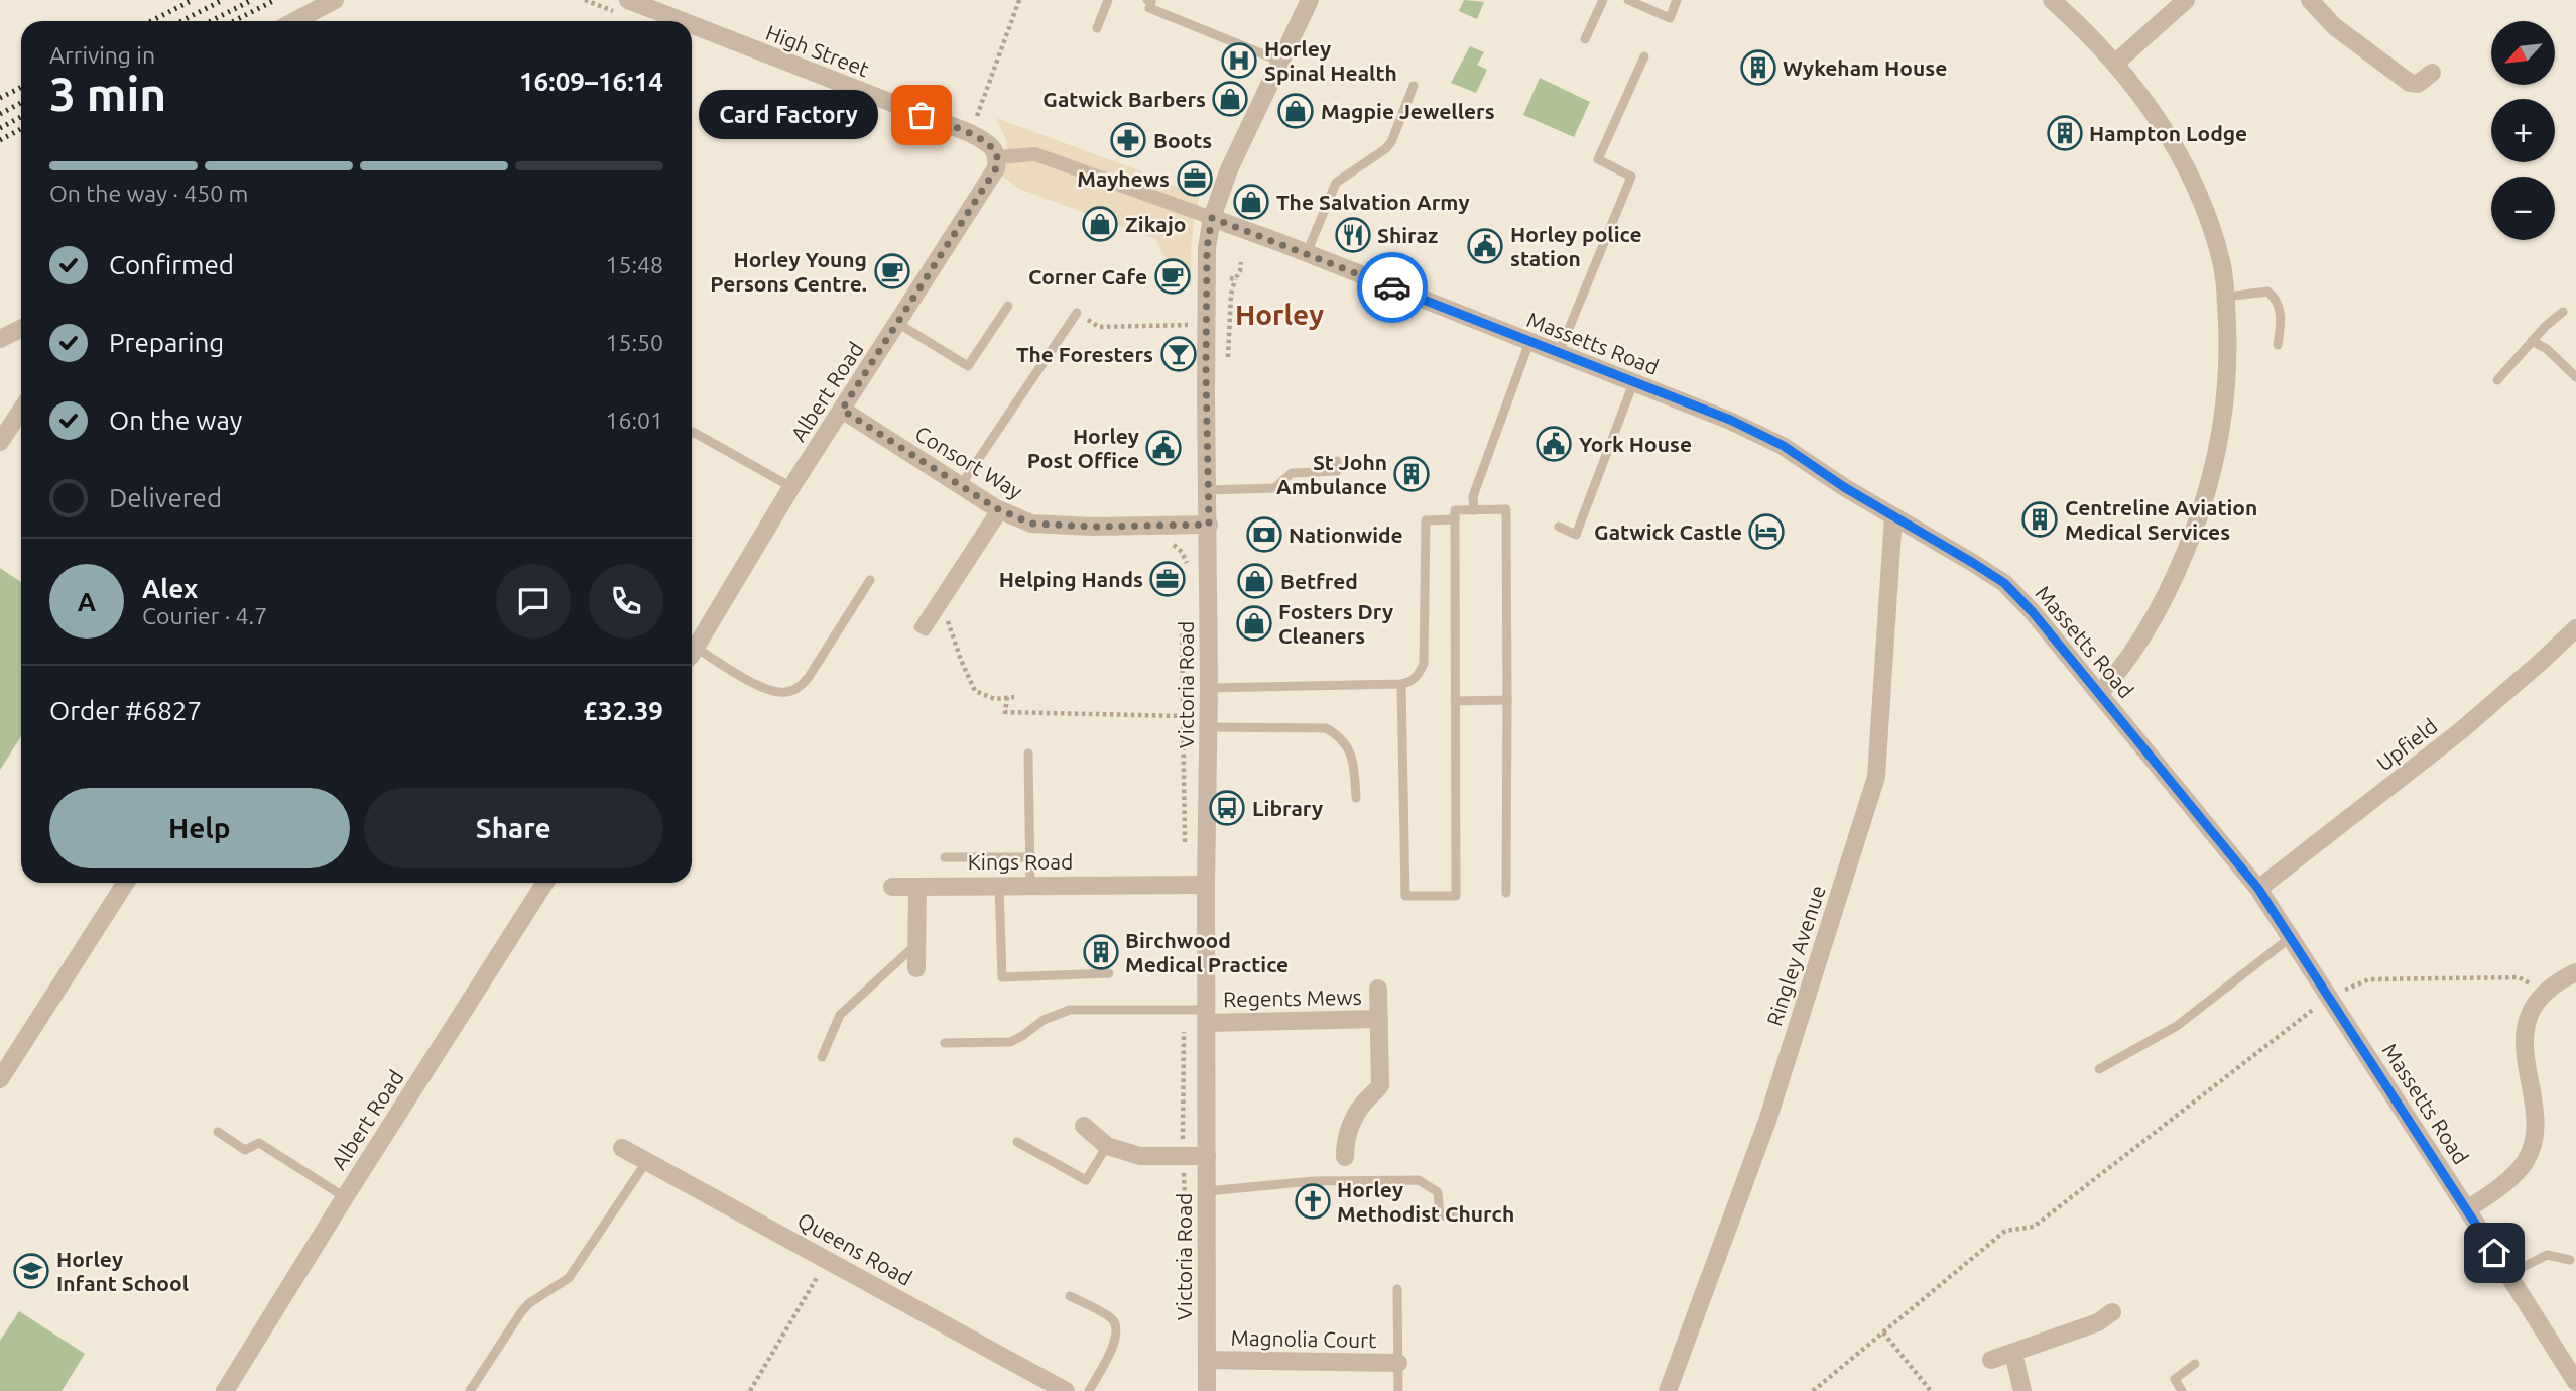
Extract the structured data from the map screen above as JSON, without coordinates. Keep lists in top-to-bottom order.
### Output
{
  "streets": {
    "street": [
      "High Street",
      "Massetts Road",
      "Albert Road",
      "Consort Way",
      "Victoria Road",
      "Upfield",
      "Kings Road",
      "Ringley Avenue",
      "Regents Mews",
      "Queens Road",
      "Magnolia Court"
    ]
  },
  "crossings": [
    ["High Street", "Albert Road"],
    ["Massetts Road", "Victoria Road"],
    ["Massetts Road", "Upfield"],
    ["Massetts Road", "Ringley Avenue"],
    ["Albert Road", "Consort Way"],
    ["Consort Way", "Victoria Road"],
    ["Victoria Road", "Kings Road"],
    ["Victoria Road", "Regents Mews"],
    ["Victoria Road", "Magnolia Court"]
  ],
  "districts": ["Horley"],
  "places": {
    "hospital": ["Horley Spinal Health"],
    "building": [
      "Wykeham House",
      "Hampton Lodge",
      "St John Ambulance",
      "Centreline Aviation Medical Services",
      "Birchwood Medical Practice"
    ],
    "shop": [
      "Gatwick Barbers",
      "Magpie Jewellers",
      "The Salvation Army",
      "Zikajo",
      "Betfred",
      "Fosters Dry Cleaners"
    ],
    "other": ["Card Factory"],
    "pharmacy": ["Boots"],
    "office": ["Mayhews", "Helping Hands"],
    "restaurant": ["Shiraz"],
    "public building": ["Horley police station", "York House", "Horley Post Office"],
    "cafe": ["Horley Young Persons Centre.", "Corner Cafe"],
    "bar": ["The Foresters"],
    "hotel": ["Gatwick Castle"],
    "bank": ["Nationwide"],
    "bus stop": ["Library"],
    "church": ["Horley Methodist Church"],
    "school or university": ["Horley Infant School"]
  },
  "north": "bottom left",
  "page": {
    "map_buttons": ["+", "−"],
    "heading": ["3 min", "Arriving in", "16:09–16:14"],
    "panel": [
      "Alex",
      "Courier · 4.7",
      "Order #6827",
      "£32.39"
    ],
    "bubble": "Card Factory",
    "bar": "On the way · 450 m",
    "list": [
      ["Confirmed", "15:48"],
      ["Preparing", "15:50"],
      ["On the way", "16:01"],
      "Delivered"
    ],
    "round": "A",
    "buttons": ["Help", "Share"]
  }
}
